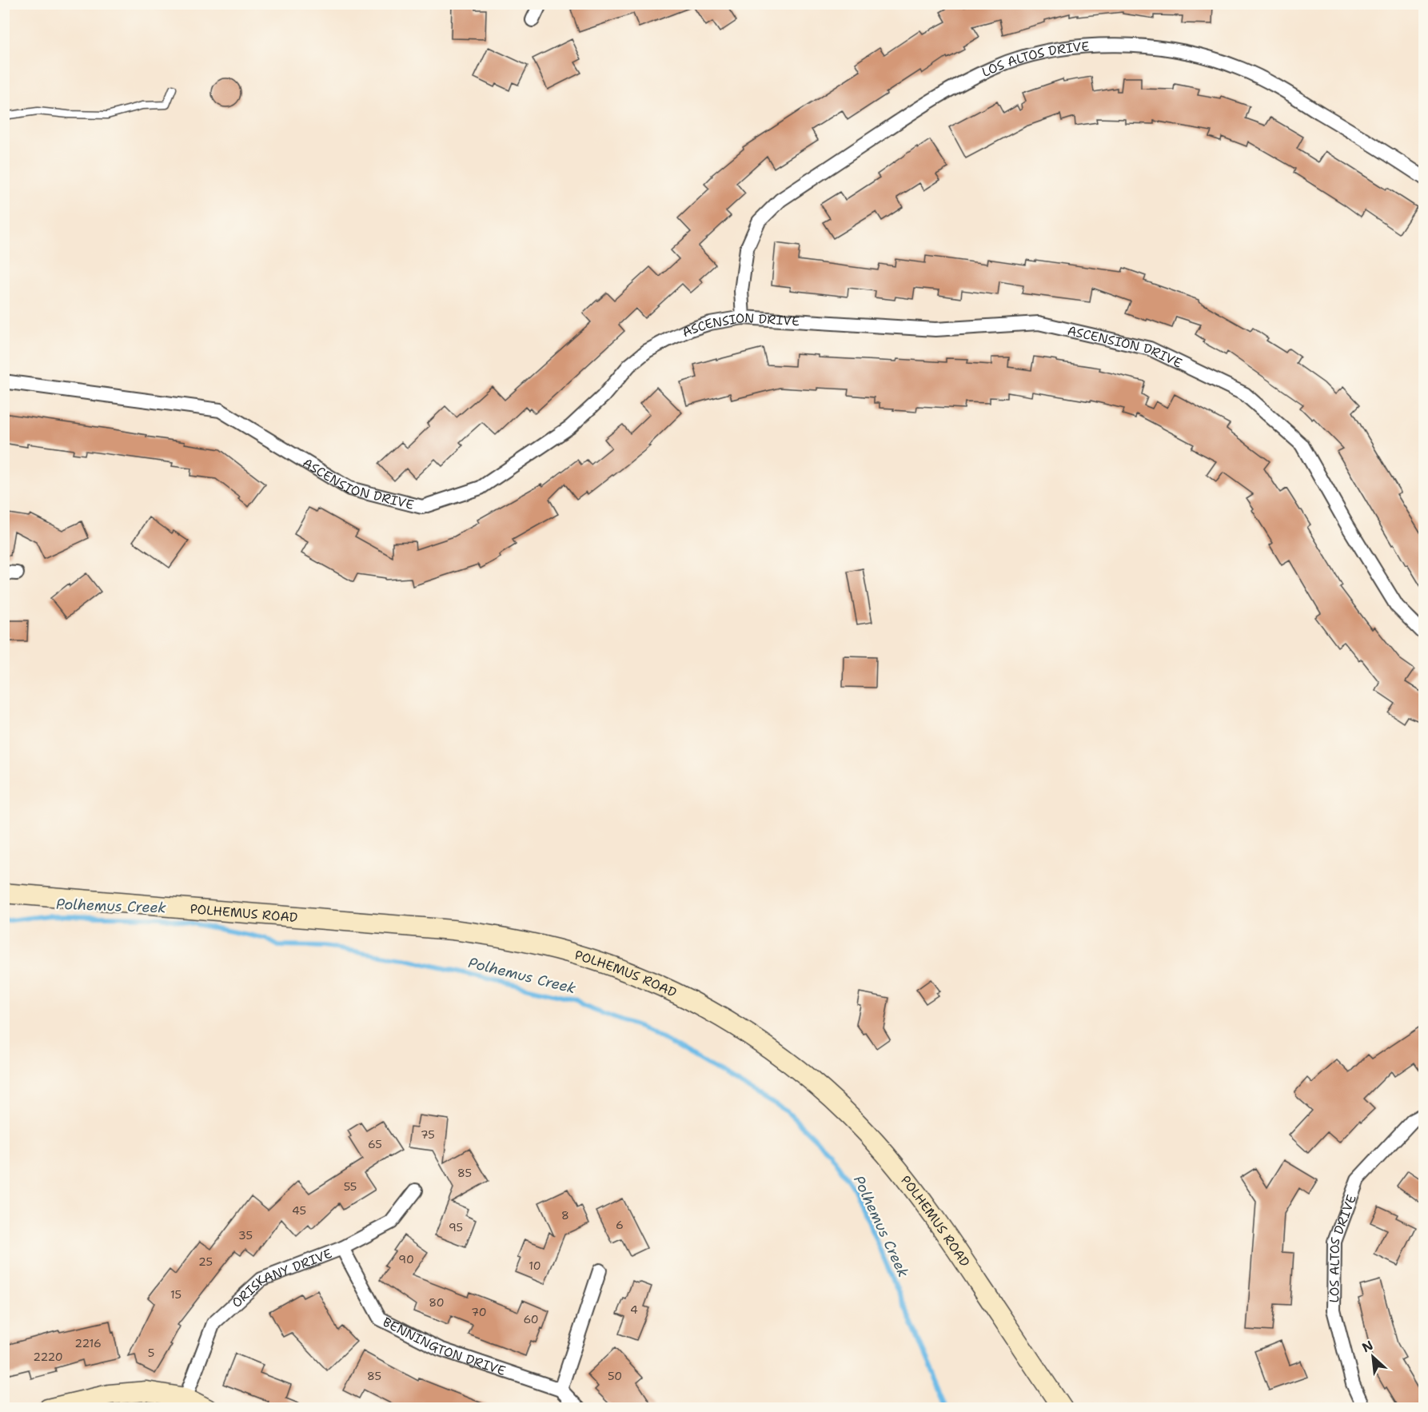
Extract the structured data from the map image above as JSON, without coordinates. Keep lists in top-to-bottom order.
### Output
{
  "streets": {
    "main road": ["POLHEMUS ROAD"],
    "street": [
      "LOS ALTOS DRIVE",
      "ASCENSION DRIVE",
      "ORISKANY DRIVE",
      "BENNINGTON DRIVE"
    ]
  },
  "crossings": [
    ["LOS ALTOS DRIVE", "ASCENSION DRIVE"],
    ["ORISKANY DRIVE", "BENNINGTON DRIVE"]
  ],
  "water": ["Polhemus Creek"],
  "house_numbers": [
    "75",
    "65",
    "85",
    "55",
    "45",
    "8",
    "6",
    "95",
    "35",
    "90",
    "25",
    "10",
    "15",
    "80",
    "4",
    "70",
    "60",
    "2216",
    "5",
    "2220",
    "85",
    "50"
  ],
  "north": "top left"
}
